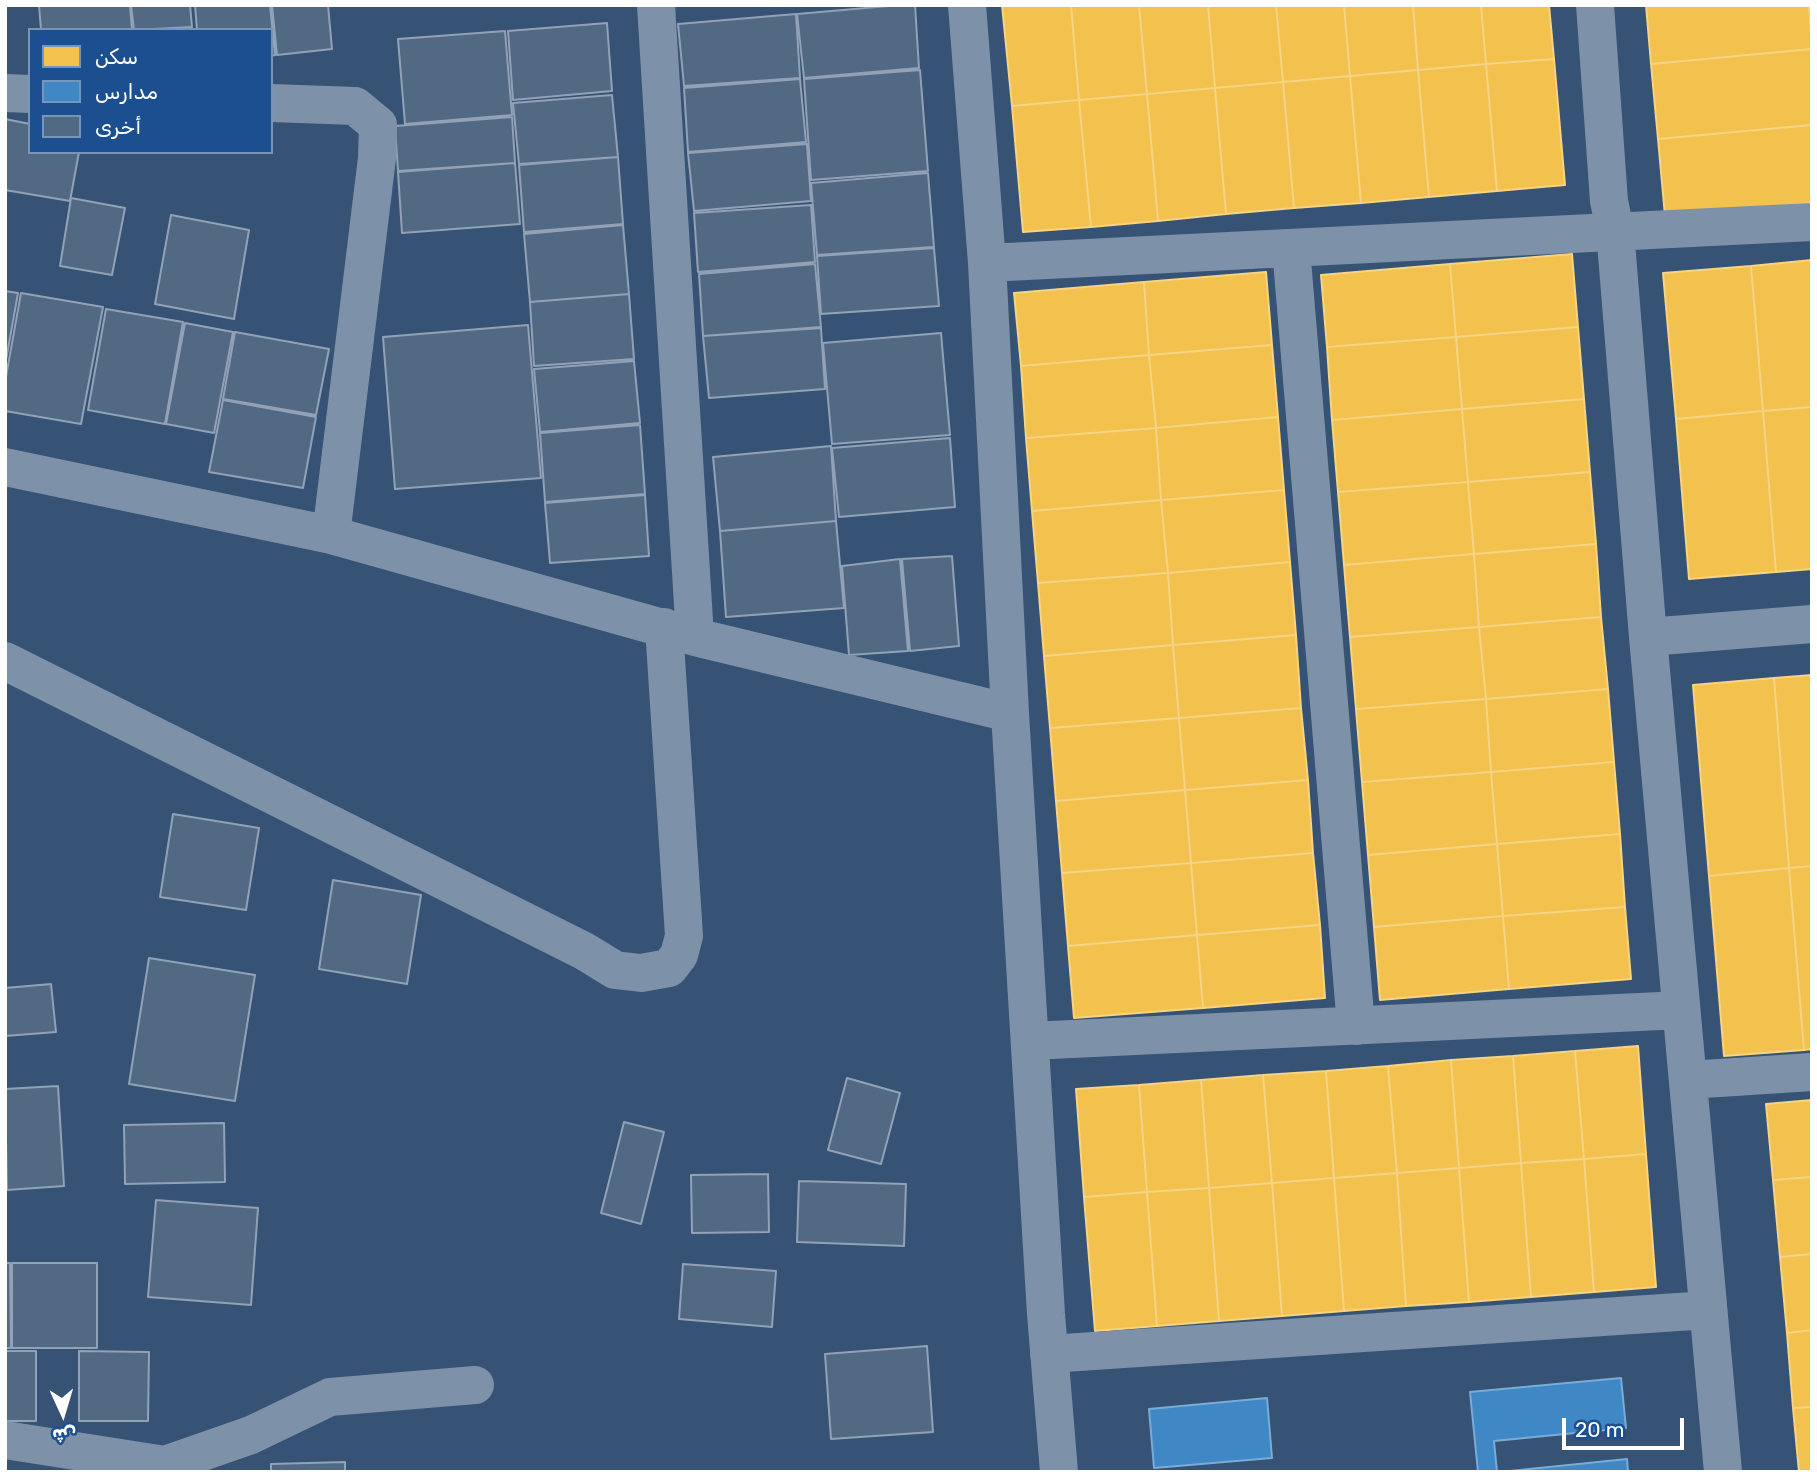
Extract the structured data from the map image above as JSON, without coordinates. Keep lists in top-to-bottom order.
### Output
{
  "legend": ["سكن", "مدارس", "أخرى"],
  "scale_bar": "20 m",
  "north": "bottom"
}
